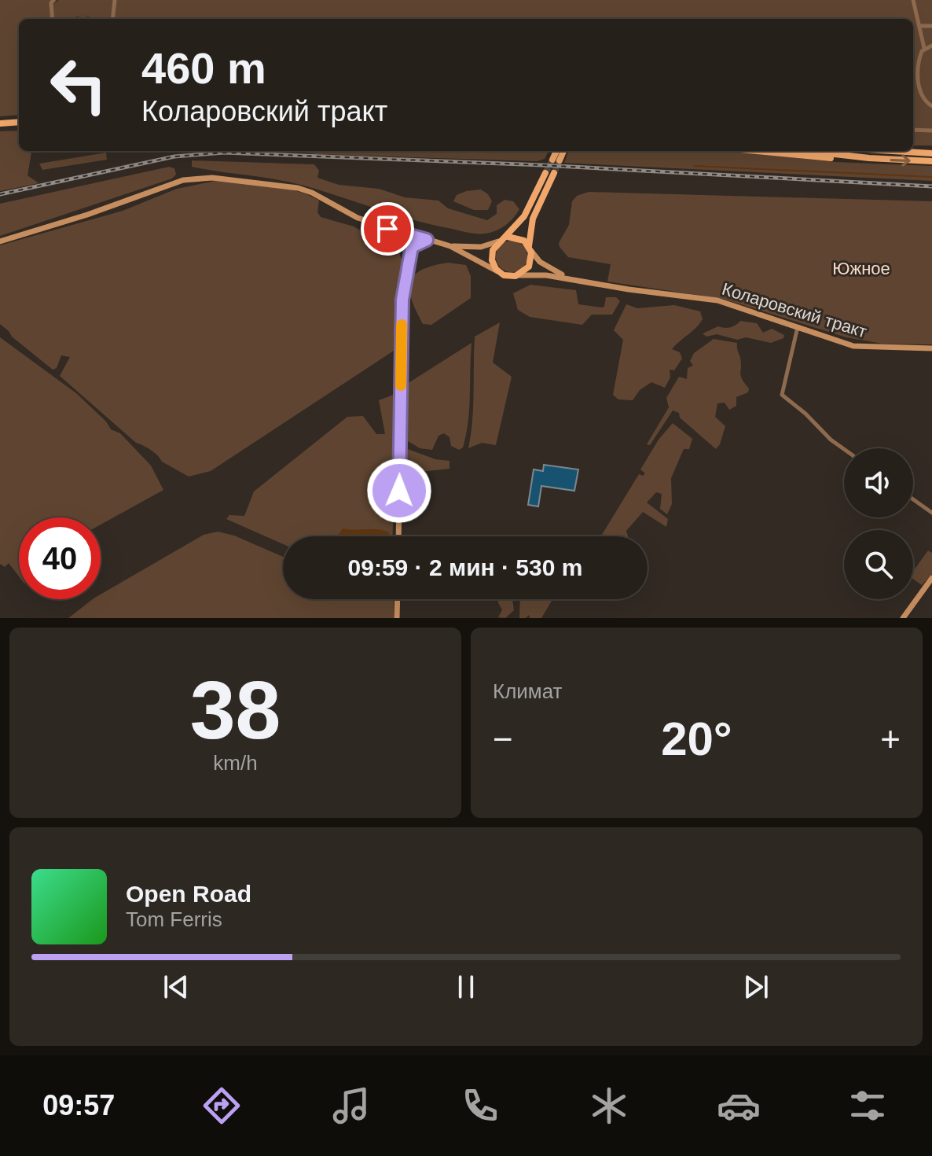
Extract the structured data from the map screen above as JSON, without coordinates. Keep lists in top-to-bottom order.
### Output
{
  "streets": {
    "main road": ["Коларовский тракт"]
  },
  "parks": ["Южное"],
  "page": {
    "turn": ["460 m", "Коларовский тракт"],
    "limit": "40",
    "trip": "09:59 · 2 мин · 530 m",
    "tile": [
      ["38", "km/h"],
      "Климат"
    ],
    "heat": ["−", "20°", "+"],
    "song": ["Open Road", "Tom Ferris"],
    "tabs": "09:57"
  }
}
